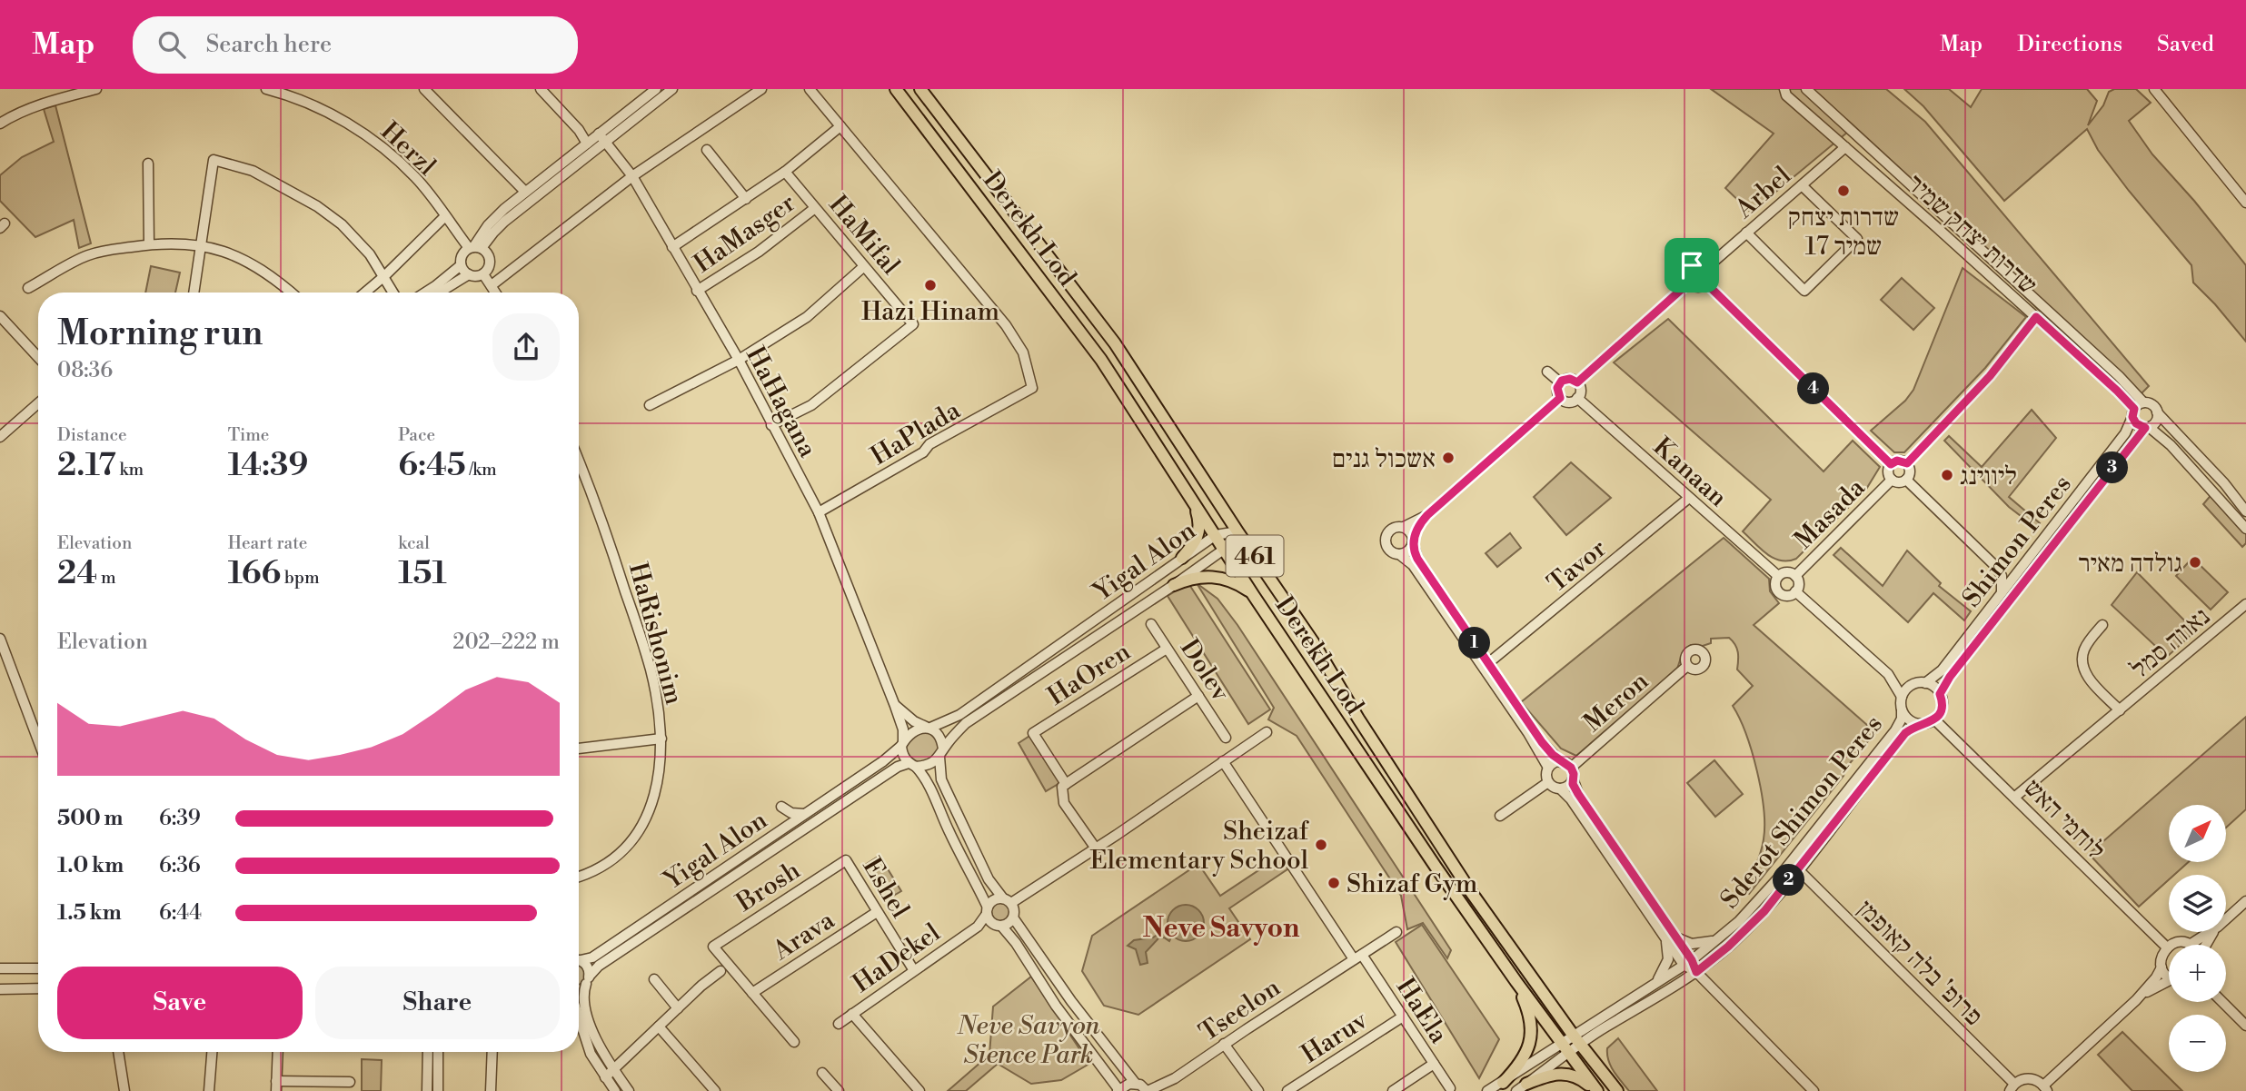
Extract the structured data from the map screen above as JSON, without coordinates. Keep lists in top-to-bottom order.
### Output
{
  "streets": {
    "main road": ["Derekh Lod", "461"],
    "street": [
      "Herzl",
      "Arbel",
      "HaMasger",
      "שדרות יצחק שמיר",
      "HaMifal",
      "HaHagana",
      "HaPlada",
      "Kanaan",
      "Masada",
      "Shimon Peres",
      "Yigal Alon",
      "Tavor",
      "HaRishonim",
      "נאווה סמל",
      "Dolev",
      "HaOren",
      "Meron",
      "Sderot Shimon Peres",
      "לוחמי האש",
      "Brosh",
      "Eshel",
      "Arava",
      "HaDekel",
      "פרופ' בלה קאופמן",
      "Tseelon",
      "HaEla",
      "Haruv"
    ]
  },
  "crossings": [
    ["Arbel", "שדרות יצחק שמיר"],
    ["Derekh Lod", "Yigal Alon"],
    ["Derekh Lod", "Sderot Shimon Peres"],
    ["HaMasger", "HaMifal"],
    ["HaMasger", "HaHagana"],
    ["שדרות יצחק שמיר", "Shimon Peres"],
    ["HaMifal", "HaHagana"],
    ["HaHagana", "HaPlada"],
    ["HaHagana", "Yigal Alon"],
    ["Kanaan", "Masada"],
    ["Kanaan", "Tavor"],
    ["Shimon Peres", "Sderot Shimon Peres"],
    ["Shimon Peres", "לוחמי האש"],
    ["נאווה סמל", "לוחמי האש"],
    ["Dolev", "HaOren"],
    ["Sderot Shimon Peres", "לוחמי האש"],
    ["Sderot Shimon Peres", "פרופ' בלה קאופמן"],
    ["Brosh", "Eshel"],
    ["Brosh", "Arava"],
    ["Eshel", "Arava"],
    ["Eshel", "HaDekel"],
    ["Tseelon", "HaEla"],
    ["HaEla", "Haruv"]
  ],
  "districts": ["Neve Savyon"],
  "parks": ["Neve Savyon Sience Park"],
  "places": [
    "שדרות יצחק שמיר 17",
    "Hazi Hinam",
    "אשכול גנים",
    "ליווינג",
    "גולדה מאיר",
    "Sheizaf Elementary School",
    "Shizaf Gym"
  ],
  "north": "top right",
  "page": {
    "header": "Map",
    "search": "Search here",
    "nav": ["Map", "Directions", "Saved"],
    "heading": ["Morning run", "08:36"],
    "pins": [
      "4",
      "3",
      "1",
      "2"
    ],
    "stats": [
      ["Distance", "2.17 km"],
      ["Time", "14:39"],
      ["Pace", "6:45 /km"],
      ["Elevation", "24 m"],
      ["Heart rate", "166 bpm"],
      ["kcal", "151"]
    ],
    "chart": ["Elevation", "202–222 m"],
    "list": [
      {
        "name": "500 m",
        "note": "6:39"
      },
      {
        "name": "1.0 km",
        "note": "6:36"
      },
      {
        "name": "1.5 km",
        "note": "6:44"
      }
    ],
    "map_buttons": ["+", "−"],
    "buttons": ["Save", "Share"]
  }
}
